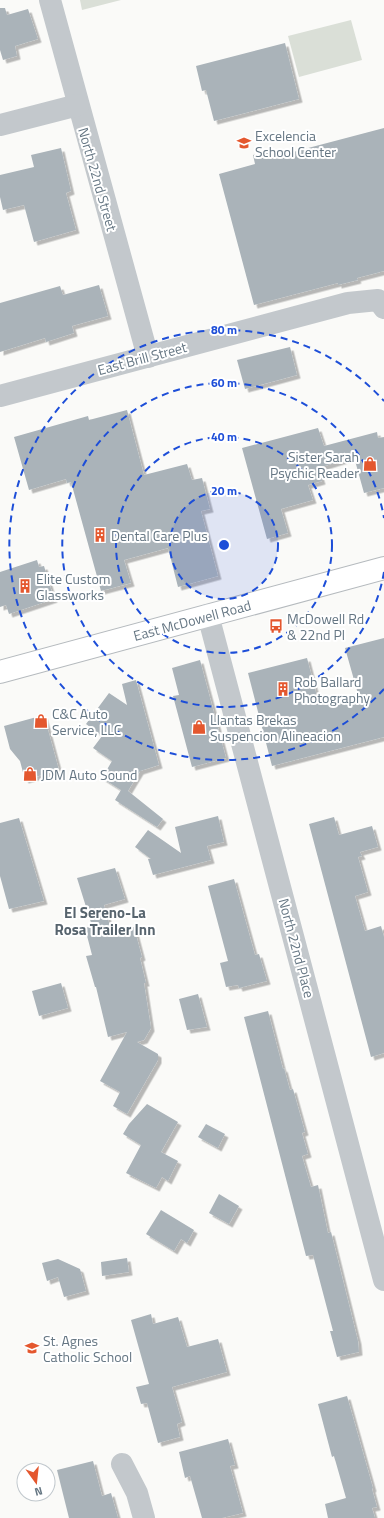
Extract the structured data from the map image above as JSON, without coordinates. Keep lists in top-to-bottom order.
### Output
{
  "streets": {
    "main road": ["East McDowell Road"],
    "street": ["North 22nd Street", "East Brill Street", "North 22nd Place"]
  },
  "crossings": [
    ["North 22nd Street", "East Brill Street"],
    ["East McDowell Road", "North 22nd Place"]
  ],
  "districts": ["El Sereno-La Rosa Trailer Inn"],
  "places": {
    "school or university": ["Excelencia School Center", "St. Agnes Catholic School"],
    "shop": [
      "Sister Sarah Psychic Reader",
      "C&C Auto Service, LLC",
      "Llantas Brekas Suspencion Alineacion",
      "JDM Auto Sound"
    ],
    "building": ["Dental Care Plus", "Elite Custom Glassworks", "Rob Ballard Photography"],
    "bus stop": ["McDowell Rd & 22nd Pl"]
  },
  "north": "bottom",
  "rings": [
    "80 m",
    "60 m",
    "40 m",
    "20 m"
  ]
}
